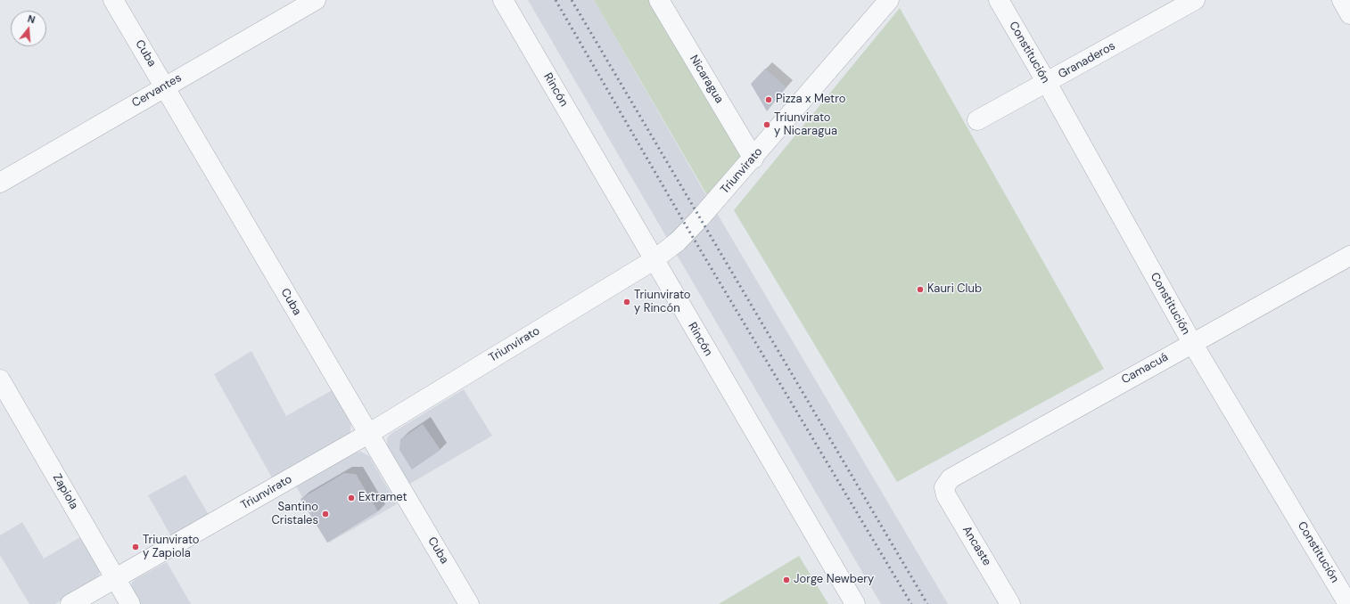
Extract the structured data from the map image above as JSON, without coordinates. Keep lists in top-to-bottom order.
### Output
{
  "streets": {
    "street": [
      "Constitución",
      "Cuba",
      "Granaderos",
      "Nicaragua",
      "Rincón",
      "Cervantes",
      "Triunvirato",
      "Camacuá",
      "Zapiola",
      "Ancaste"
    ]
  },
  "crossings": [
    ["Constitución", "Granaderos"],
    ["Constitución", "Camacuá"],
    ["Cuba", "Cervantes"],
    ["Cuba", "Triunvirato"],
    ["Nicaragua", "Triunvirato"],
    ["Rincón", "Triunvirato"],
    ["Triunvirato", "Zapiola"],
    ["Camacuá", "Ancaste"]
  ],
  "places": [
    "Pizza x Metro",
    "Triunvirato y Nicaragua",
    "Kauri Club",
    "Triunvirato y Rincón",
    "Extramet",
    "Santino Cristales",
    "Triunvirato y Zapiola",
    "Jorge Newbery"
  ],
  "north": "top"
}
